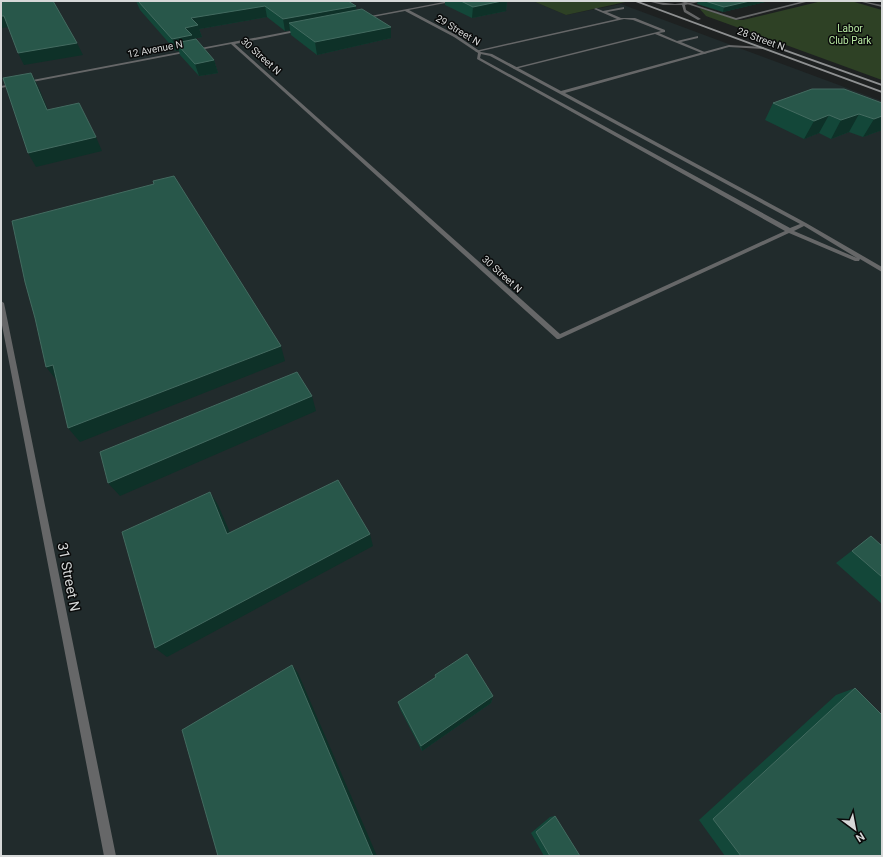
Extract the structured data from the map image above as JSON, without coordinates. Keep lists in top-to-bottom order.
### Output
{
  "streets": {
    "main road": ["28 Street N"],
    "street": [
      "29 Street N",
      "12 Avenue N",
      "30 Street N",
      "31 Street N"
    ]
  },
  "crossings": [
    ["12 Avenue N", "30 Street N"]
  ],
  "parks": ["Labor Club Park"],
  "north": "bottom right"
}
